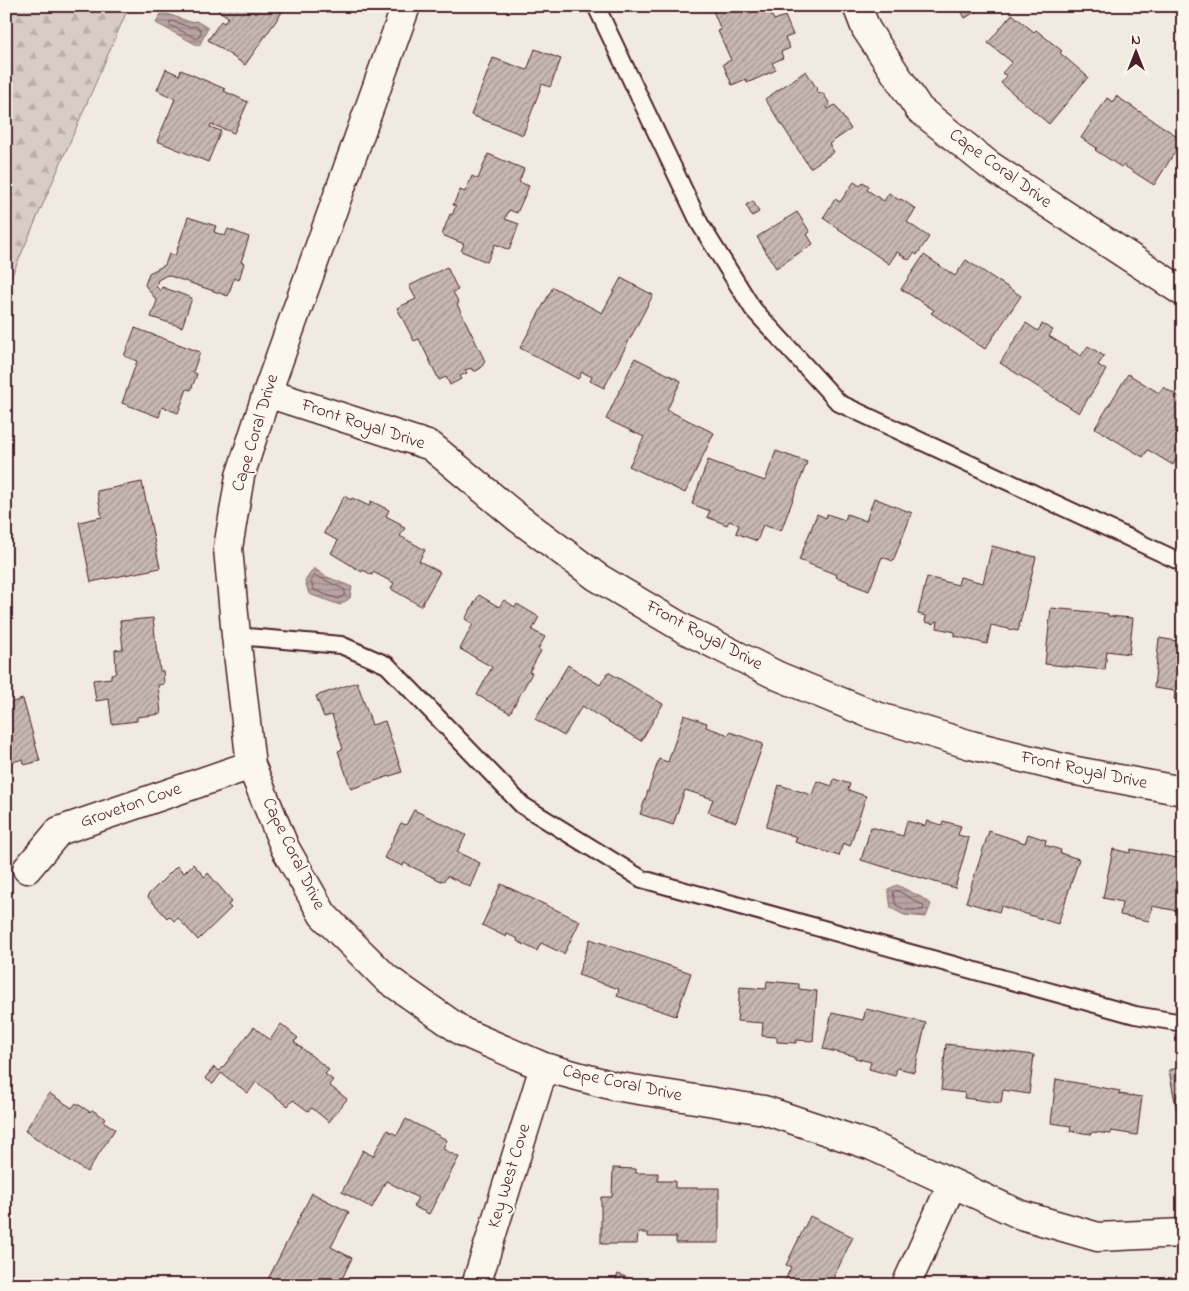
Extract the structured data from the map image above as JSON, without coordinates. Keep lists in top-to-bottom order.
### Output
{
  "streets": {
    "street": [
      "Cape Coral Drive",
      "Front Royal Drive",
      "Groveton Cove",
      "Key West Cove"
    ]
  },
  "crossings": [
    ["Cape Coral Drive", "Front Royal Drive"],
    ["Cape Coral Drive", "Groveton Cove"],
    ["Cape Coral Drive", "Key West Cove"]
  ],
  "north": "top"
}
